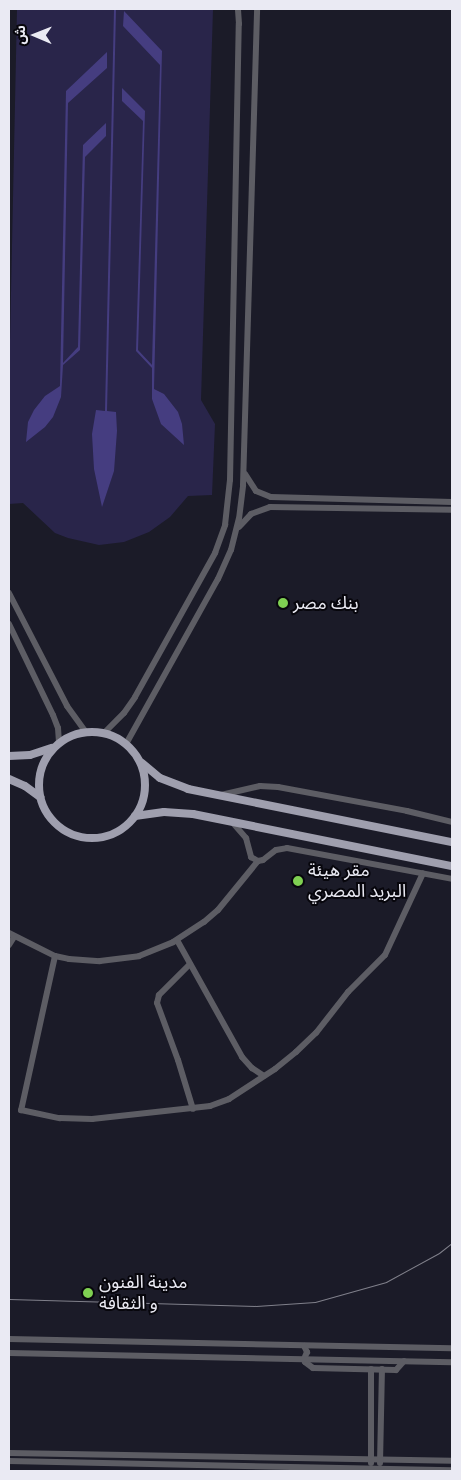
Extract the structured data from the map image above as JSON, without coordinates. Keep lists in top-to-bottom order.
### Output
{
  "places": ["بنك مصر", "مقر هيئة البريد المصري", "مدينة الفنون و الثقافة"],
  "north": "left"
}
